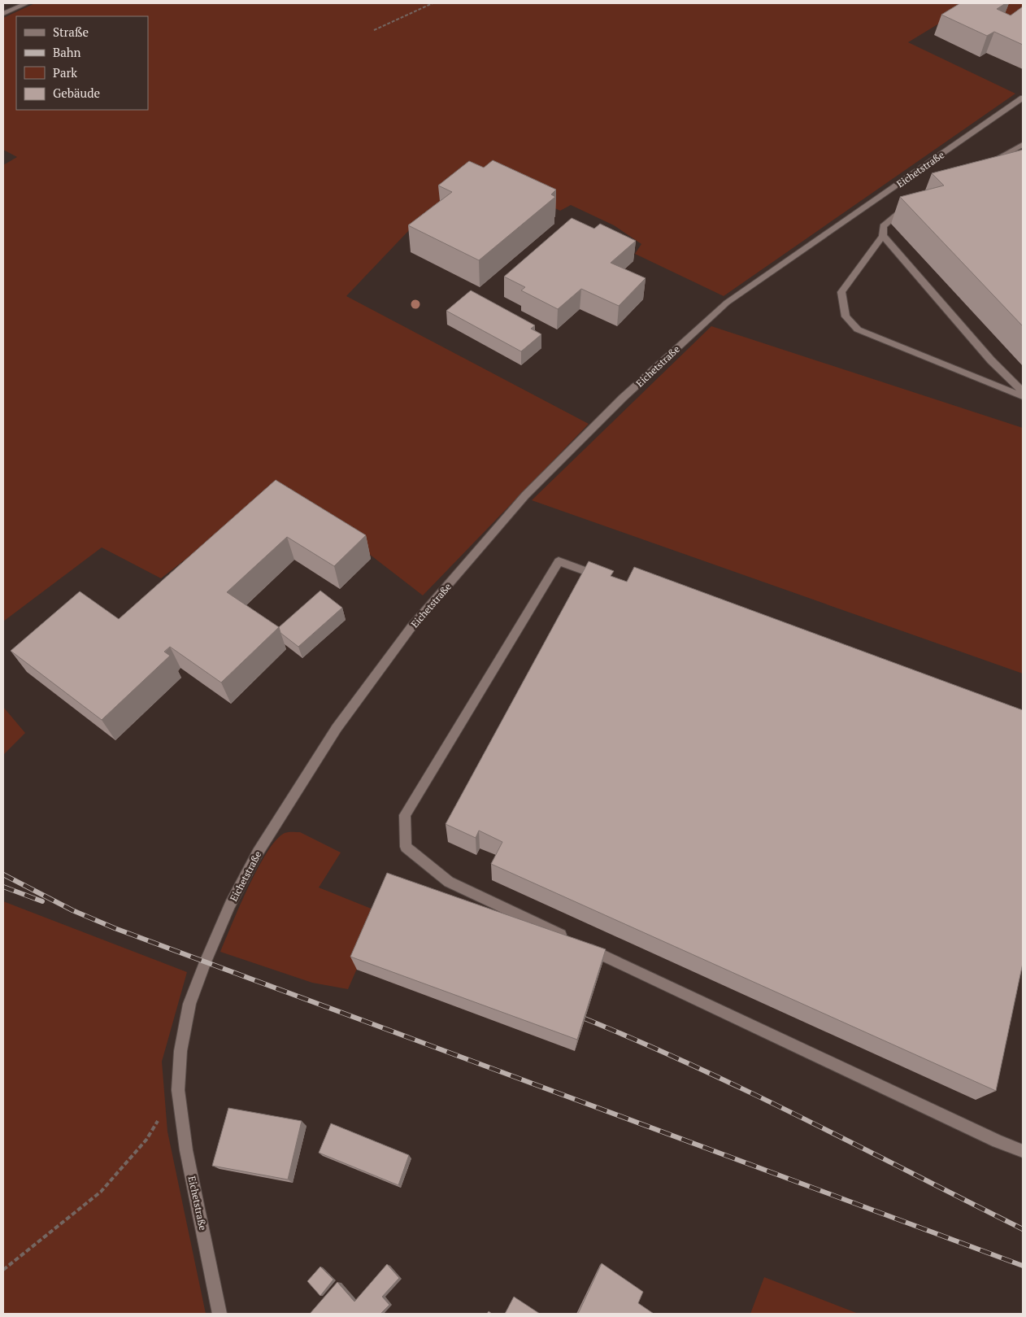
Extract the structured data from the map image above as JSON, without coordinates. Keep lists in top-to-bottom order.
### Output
{
  "streets": {
    "street": ["Eichetstraße"]
  },
  "legend": [
    "Straße",
    "Bahn",
    "Park",
    "Gebäude"
  ]
}
